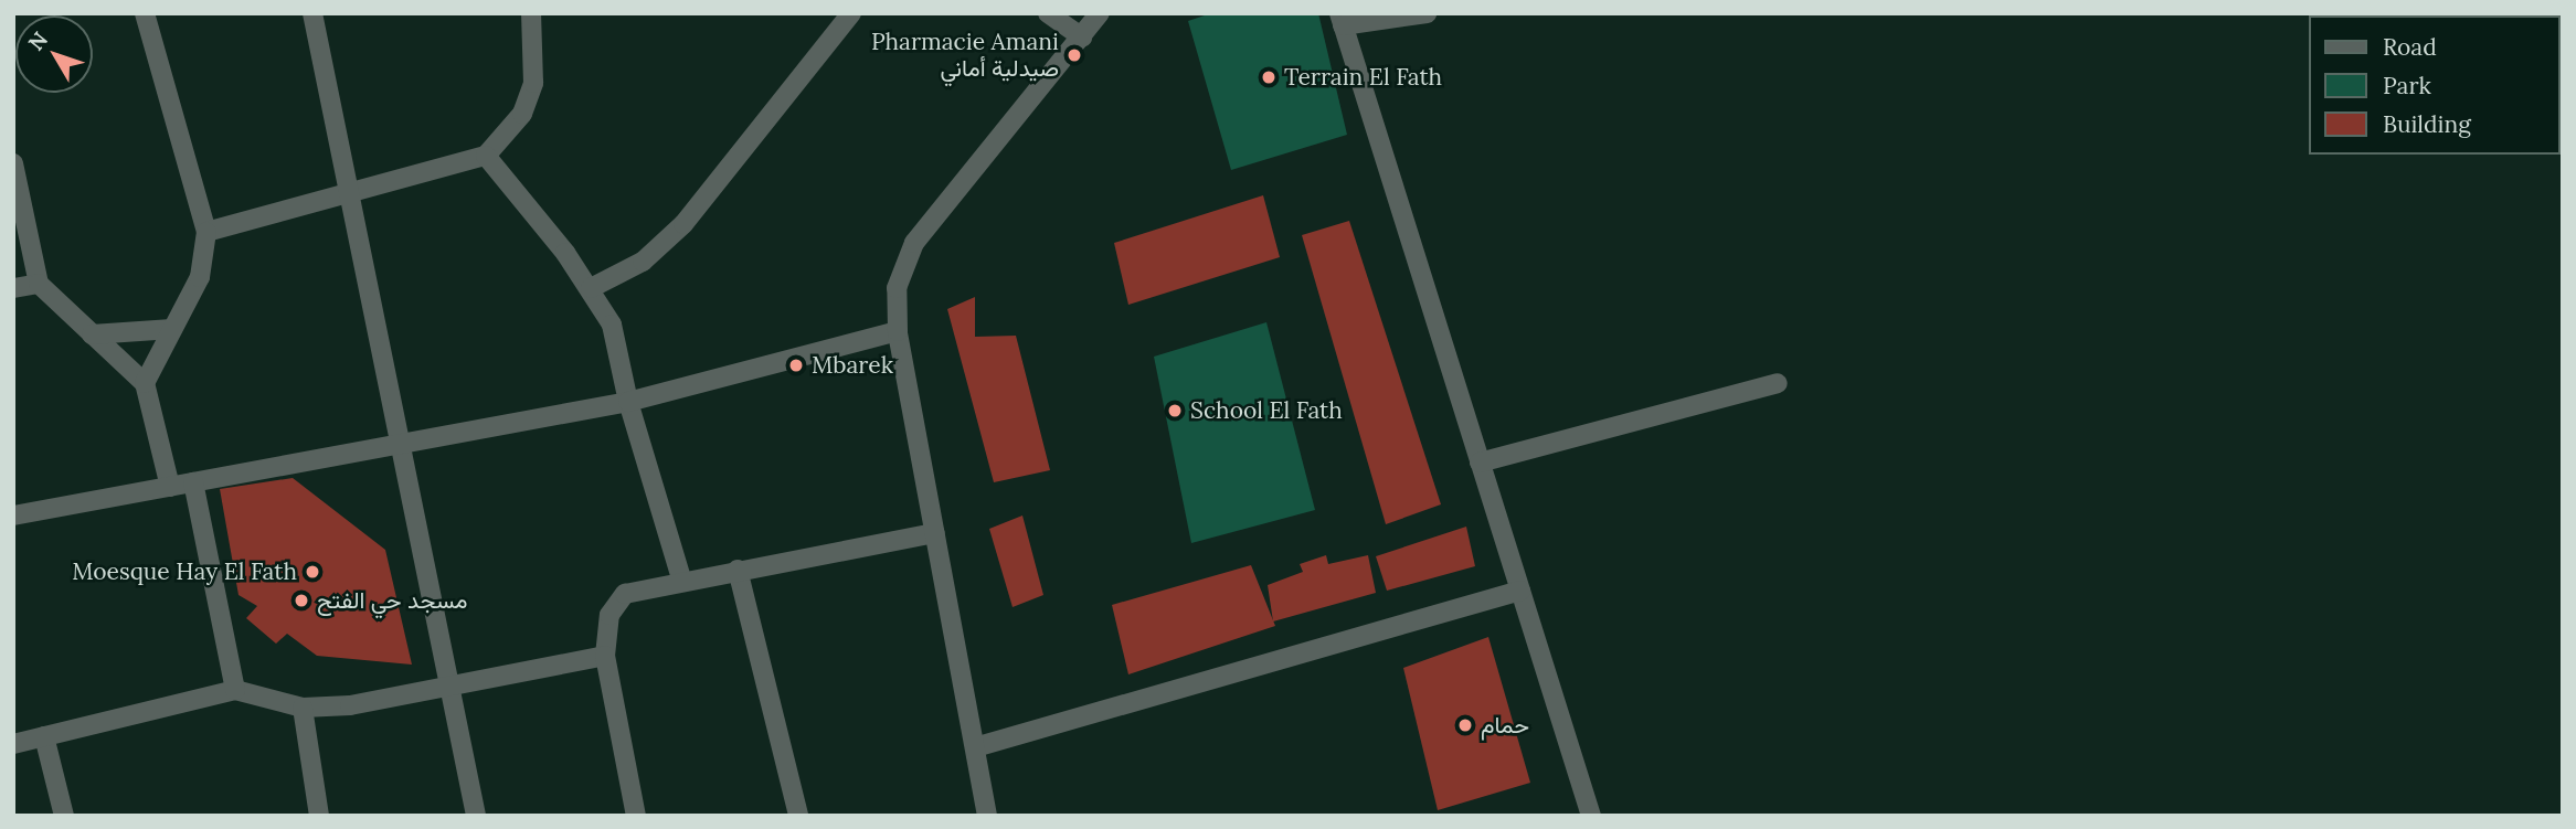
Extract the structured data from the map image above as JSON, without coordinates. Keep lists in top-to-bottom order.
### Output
{
  "places": [
    "Pharmacie Amani صيدلية أماني",
    "Terrain El Fath",
    "Mbarek",
    "School El Fath",
    "Moesque Hay El Fath",
    "مسجد حي الفتح",
    "حمام"
  ],
  "legend": ["Road", "Park", "Building"],
  "north": "top left"
}
